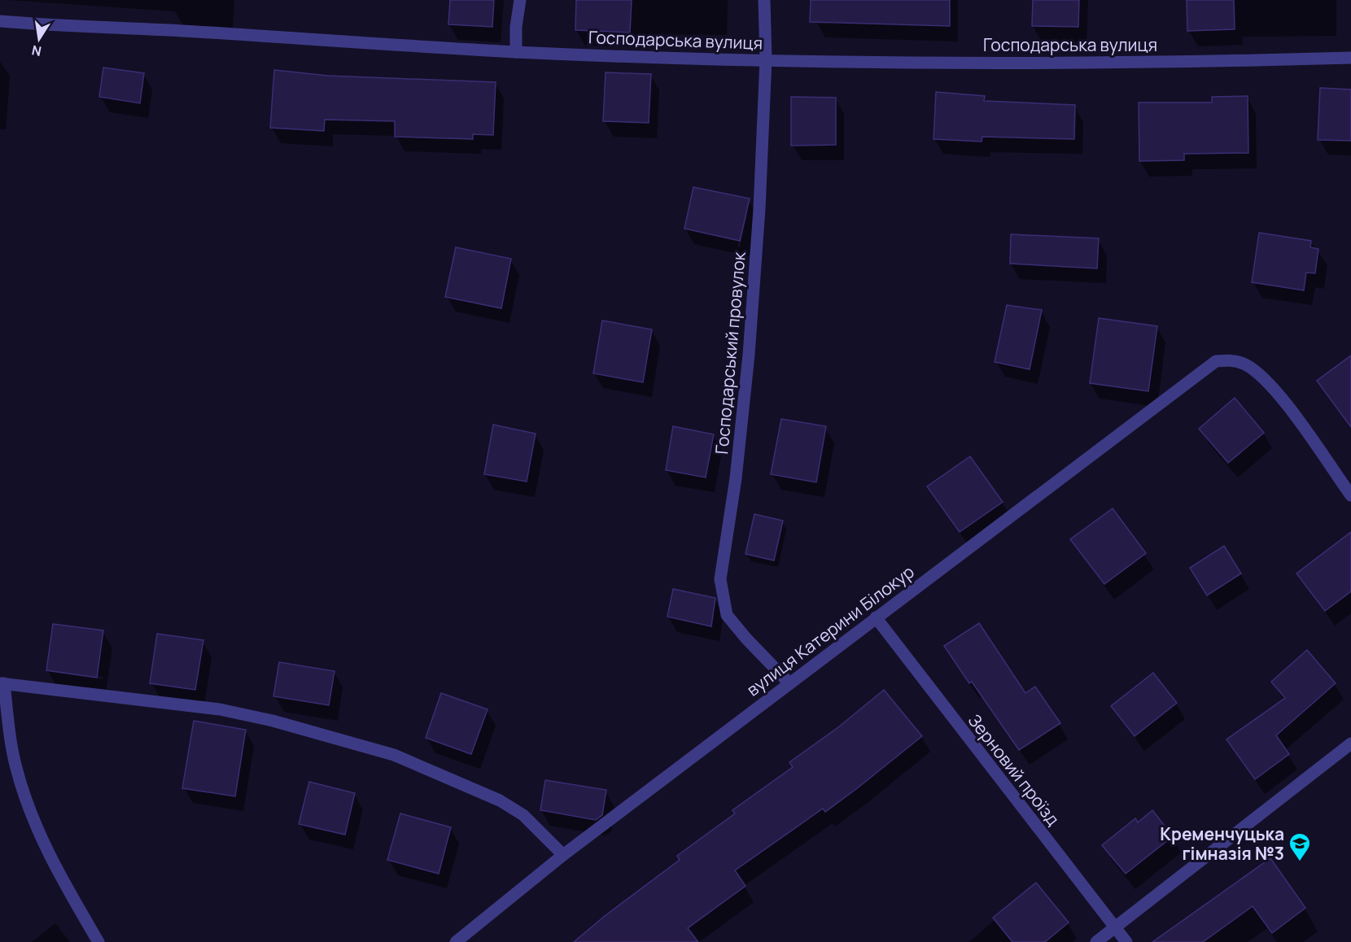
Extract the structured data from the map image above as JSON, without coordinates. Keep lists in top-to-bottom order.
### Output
{
  "streets": {
    "street": [
      "Господарська вулиця",
      "Господарський провулок",
      "вулиця Катерини Білокур",
      "Зерновий проїзд"
    ]
  },
  "crossings": [
    ["Господарська вулиця", "Господарський провулок"],
    ["Господарський провулок", "вулиця Катерини Білокур"],
    ["вулиця Катерини Білокур", "Зерновий проїзд"]
  ],
  "places": {
    "school or university": ["Кременчуцька гімназія №3"]
  },
  "north": "bottom"
}
